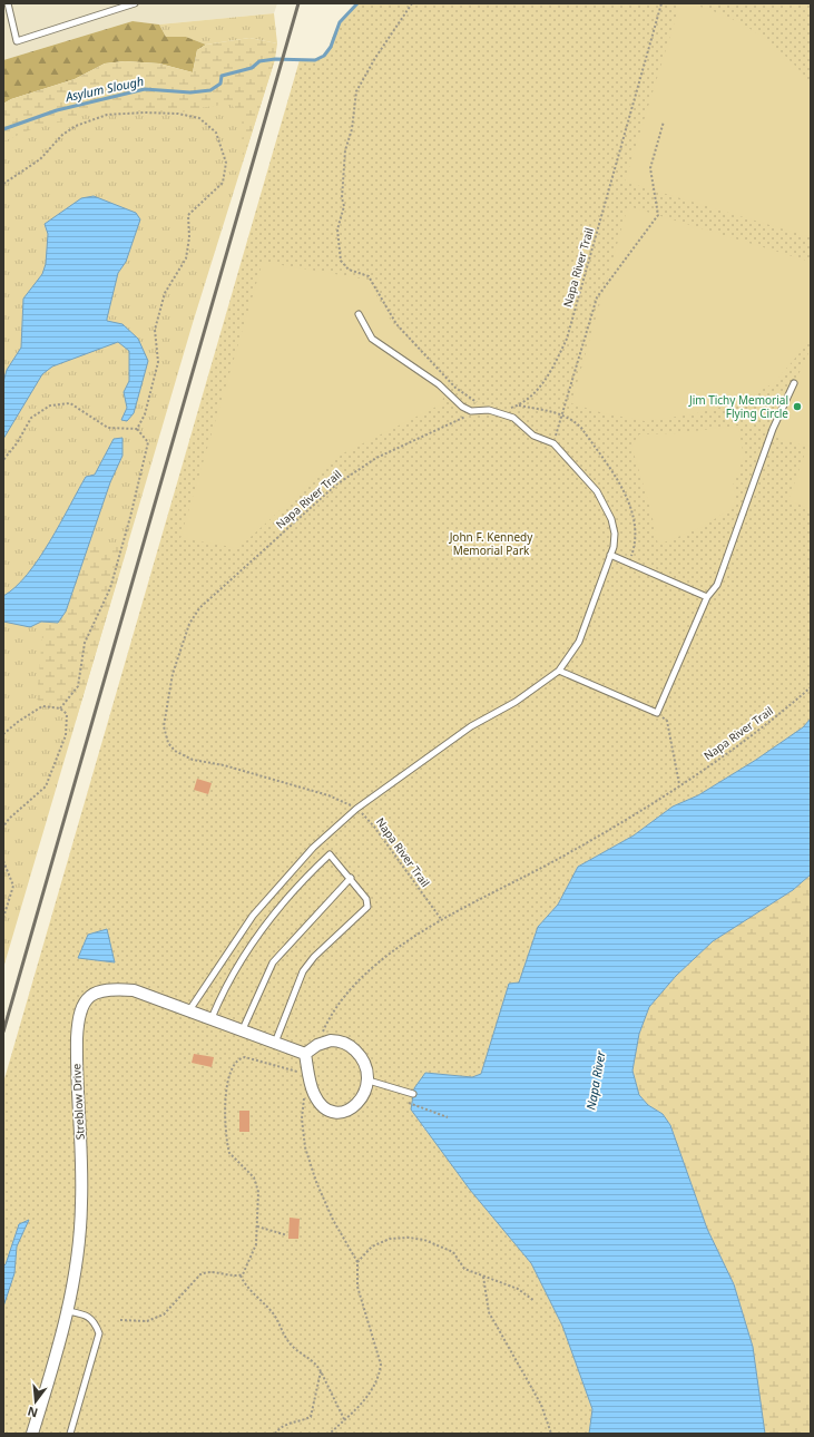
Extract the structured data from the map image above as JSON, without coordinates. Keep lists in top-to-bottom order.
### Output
{
  "streets": {
    "street": ["Streblow Drive"],
    "path": ["Napa River Trail"]
  },
  "crossings": [
    ["Napa River Trail", "Streblow Drive"]
  ],
  "water": ["Asylum Slough", "Napa River"],
  "parks": ["John F. Kennedy Memorial Park"],
  "places": ["Jim Tichy Memorial Flying Circle"],
  "north": "bottom"
}
